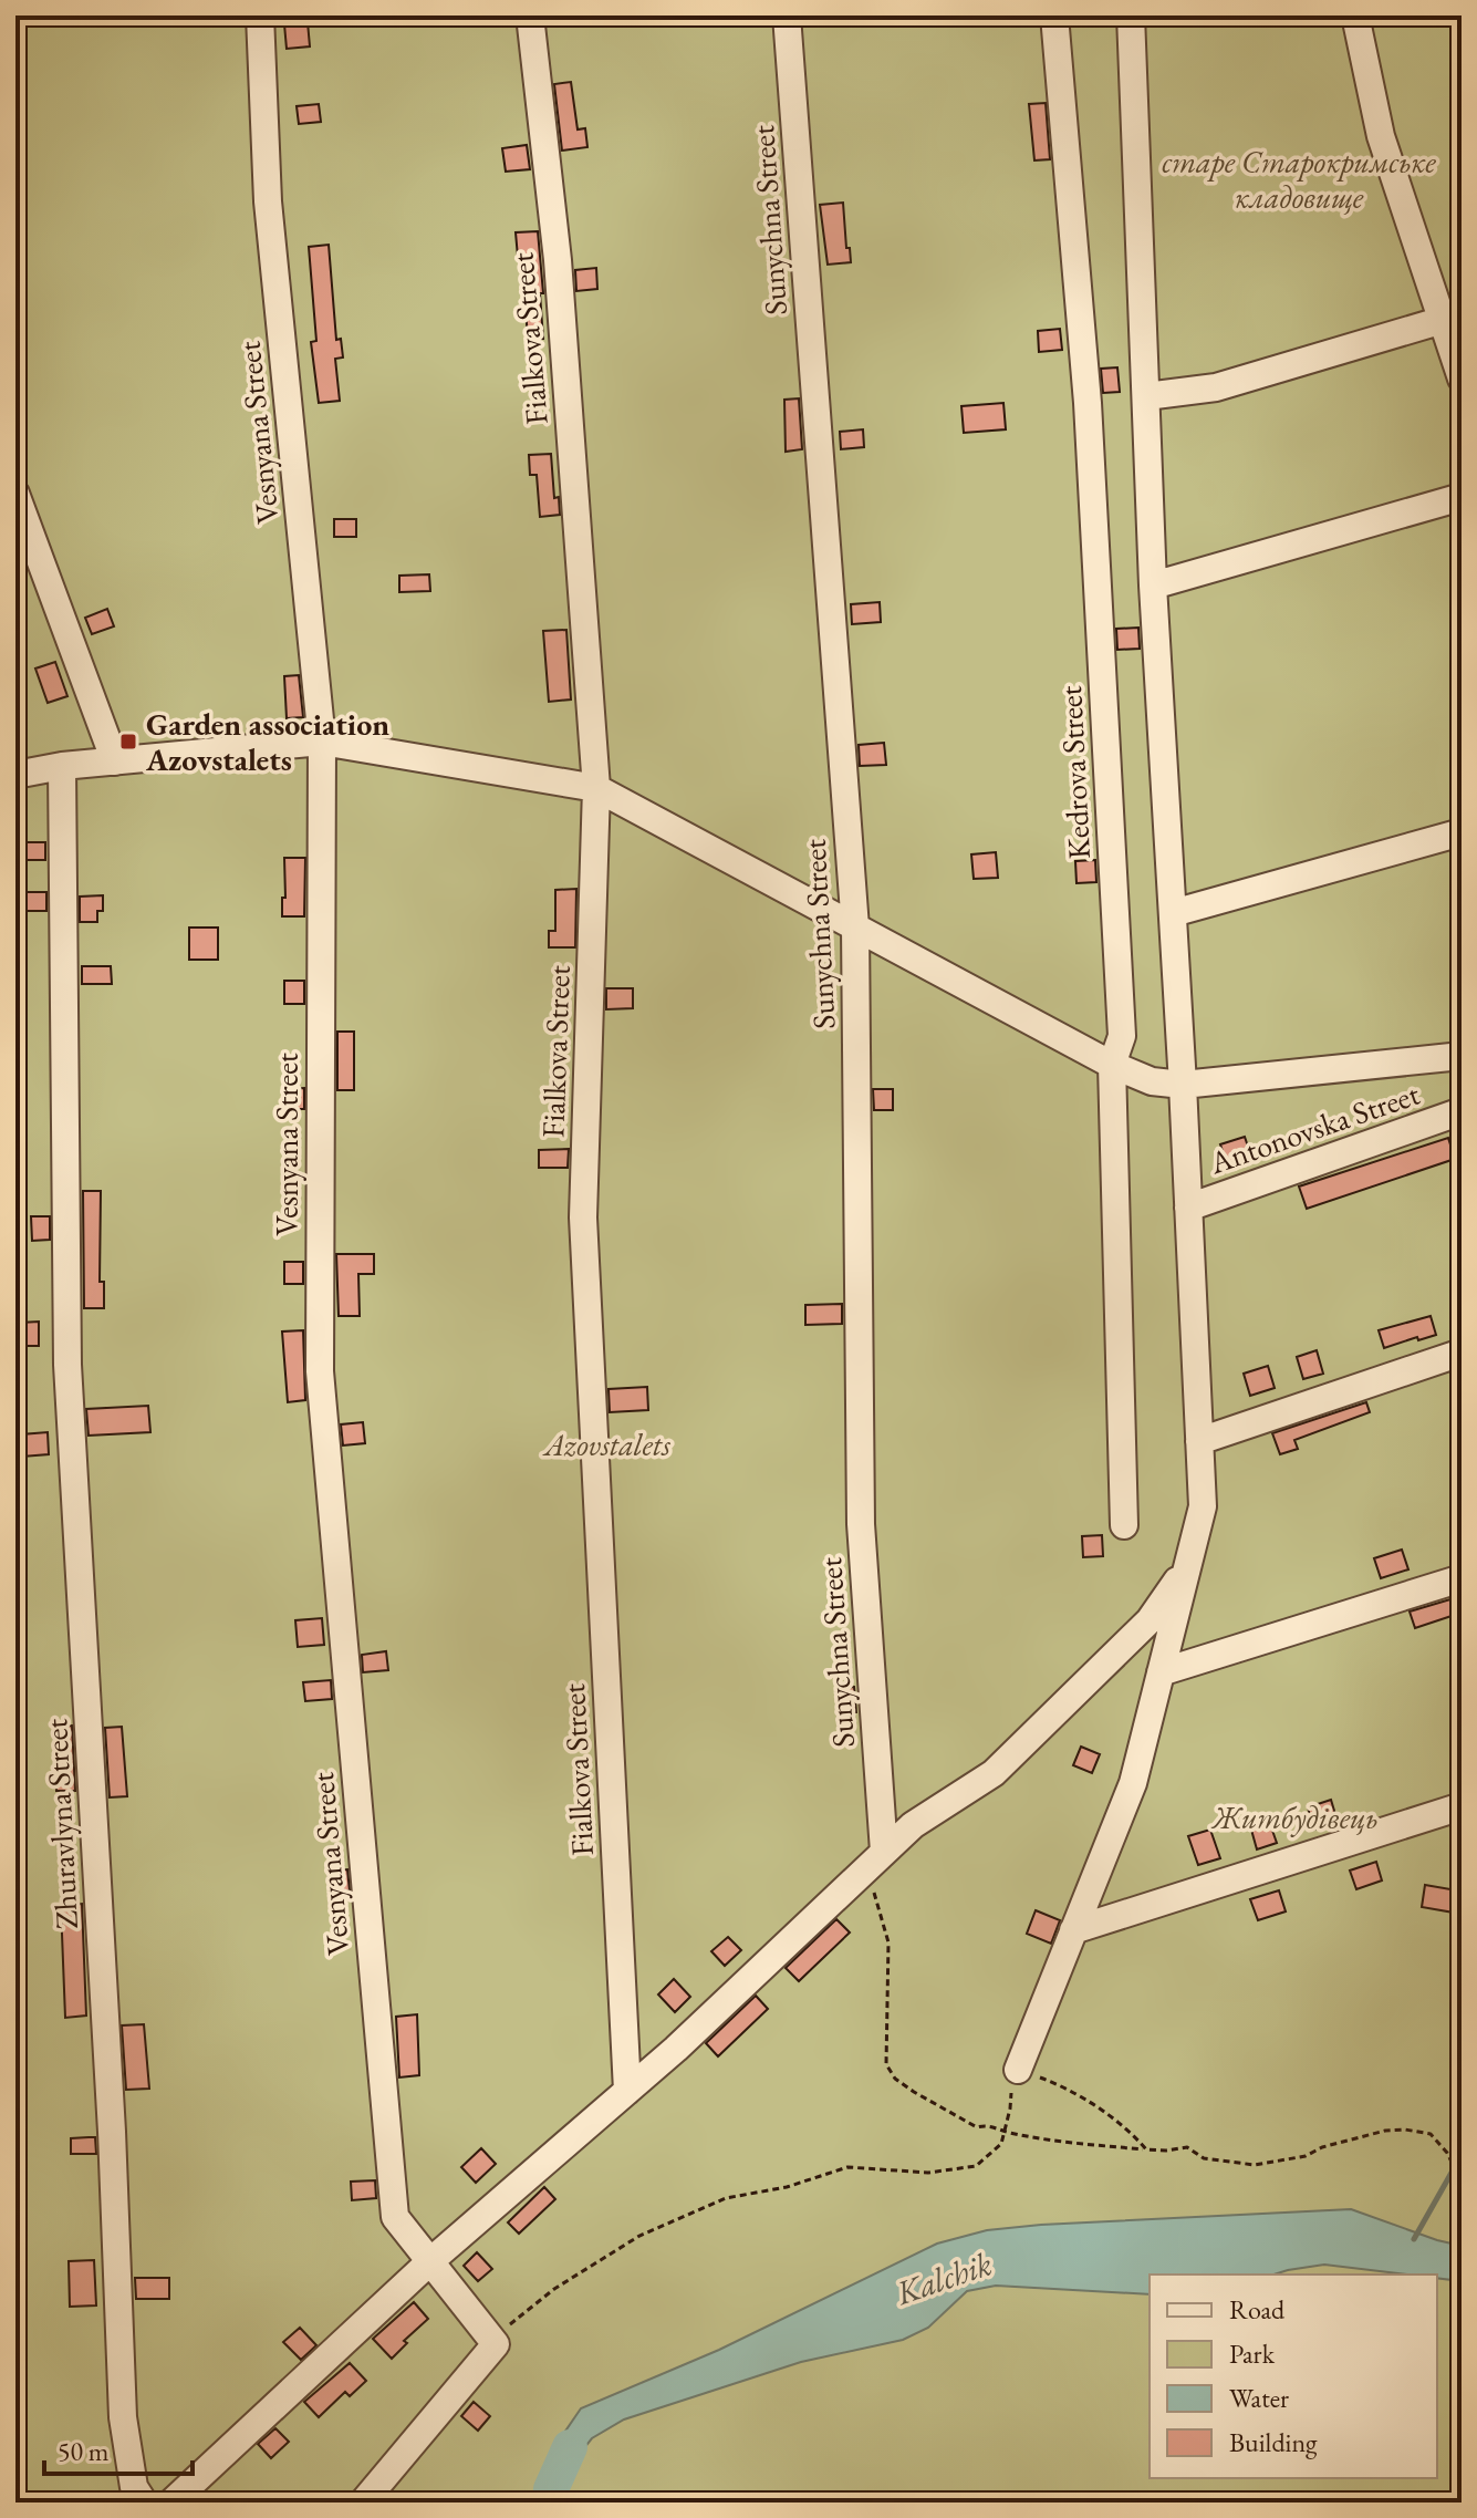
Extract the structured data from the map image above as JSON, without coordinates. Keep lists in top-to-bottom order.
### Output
{
  "streets": {
    "street": [
      "Sunychna Street",
      "Fialkova Street",
      "Vesnyana Street",
      "Kedrova Street",
      "Antonovska Street",
      "Zhuravlyna Street"
    ]
  },
  "water": ["Kalchik"],
  "parks": ["старе Старокримське кладовище", "Azovstalets", "Житбудівець"],
  "places": {
    "transit": ["Garden association Azovstalets"]
  },
  "legend": [
    "Road",
    "Park",
    "Water",
    "Building"
  ],
  "scale_bar": "50 m"
}
